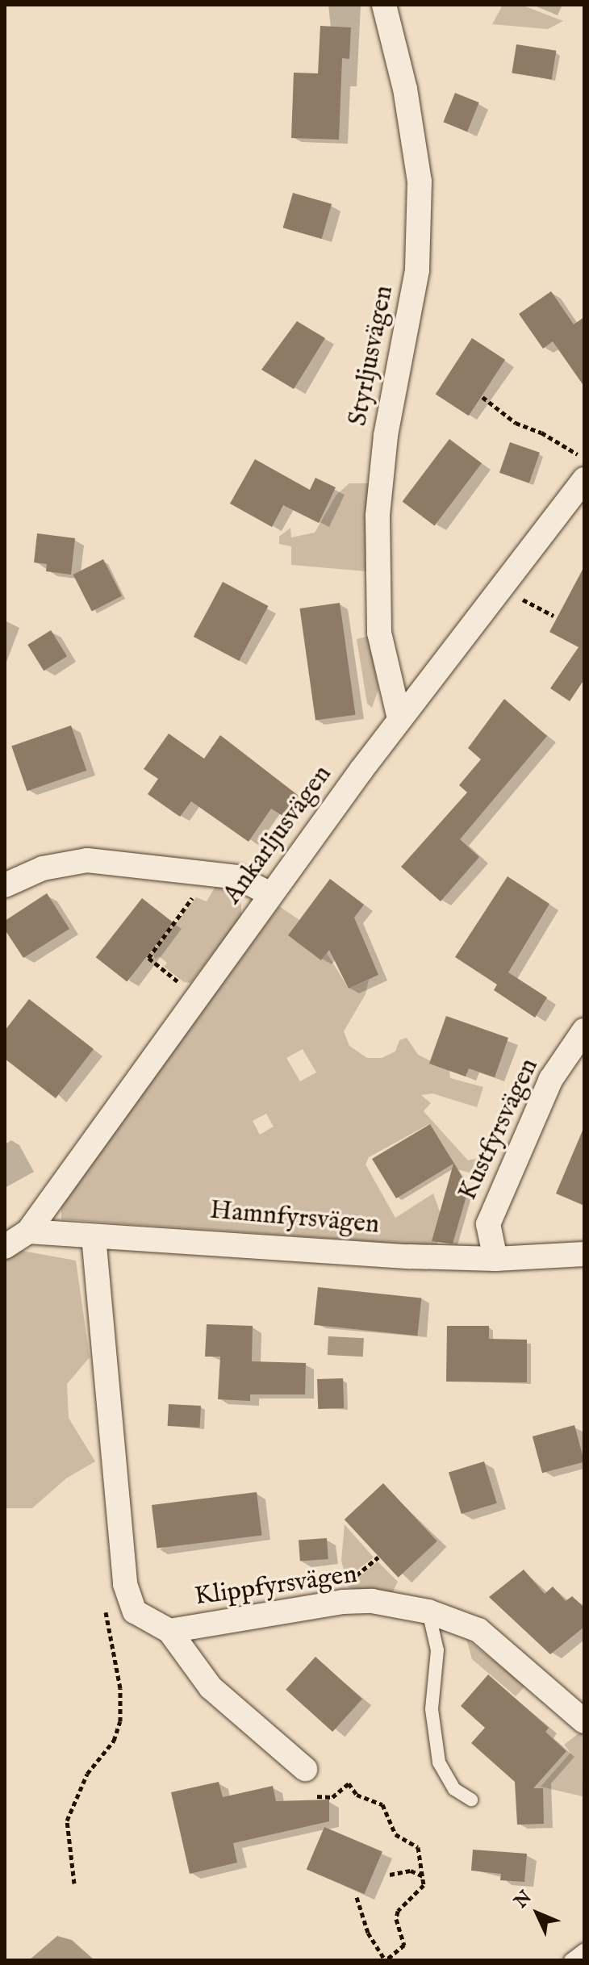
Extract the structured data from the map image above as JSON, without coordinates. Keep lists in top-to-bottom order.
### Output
{
  "streets": {
    "street": [
      "Styrljusvägen",
      "Ankarljusvägen",
      "Kustfyrsvägen",
      "Hamnfyrsvägen",
      "Klippfyrsvägen"
    ]
  },
  "crossings": [
    ["Styrljusvägen", "Ankarljusvägen"],
    ["Ankarljusvägen", "Hamnfyrsvägen"],
    ["Kustfyrsvägen", "Hamnfyrsvägen"],
    ["Hamnfyrsvägen", "Klippfyrsvägen"]
  ],
  "north": "top left"
}
